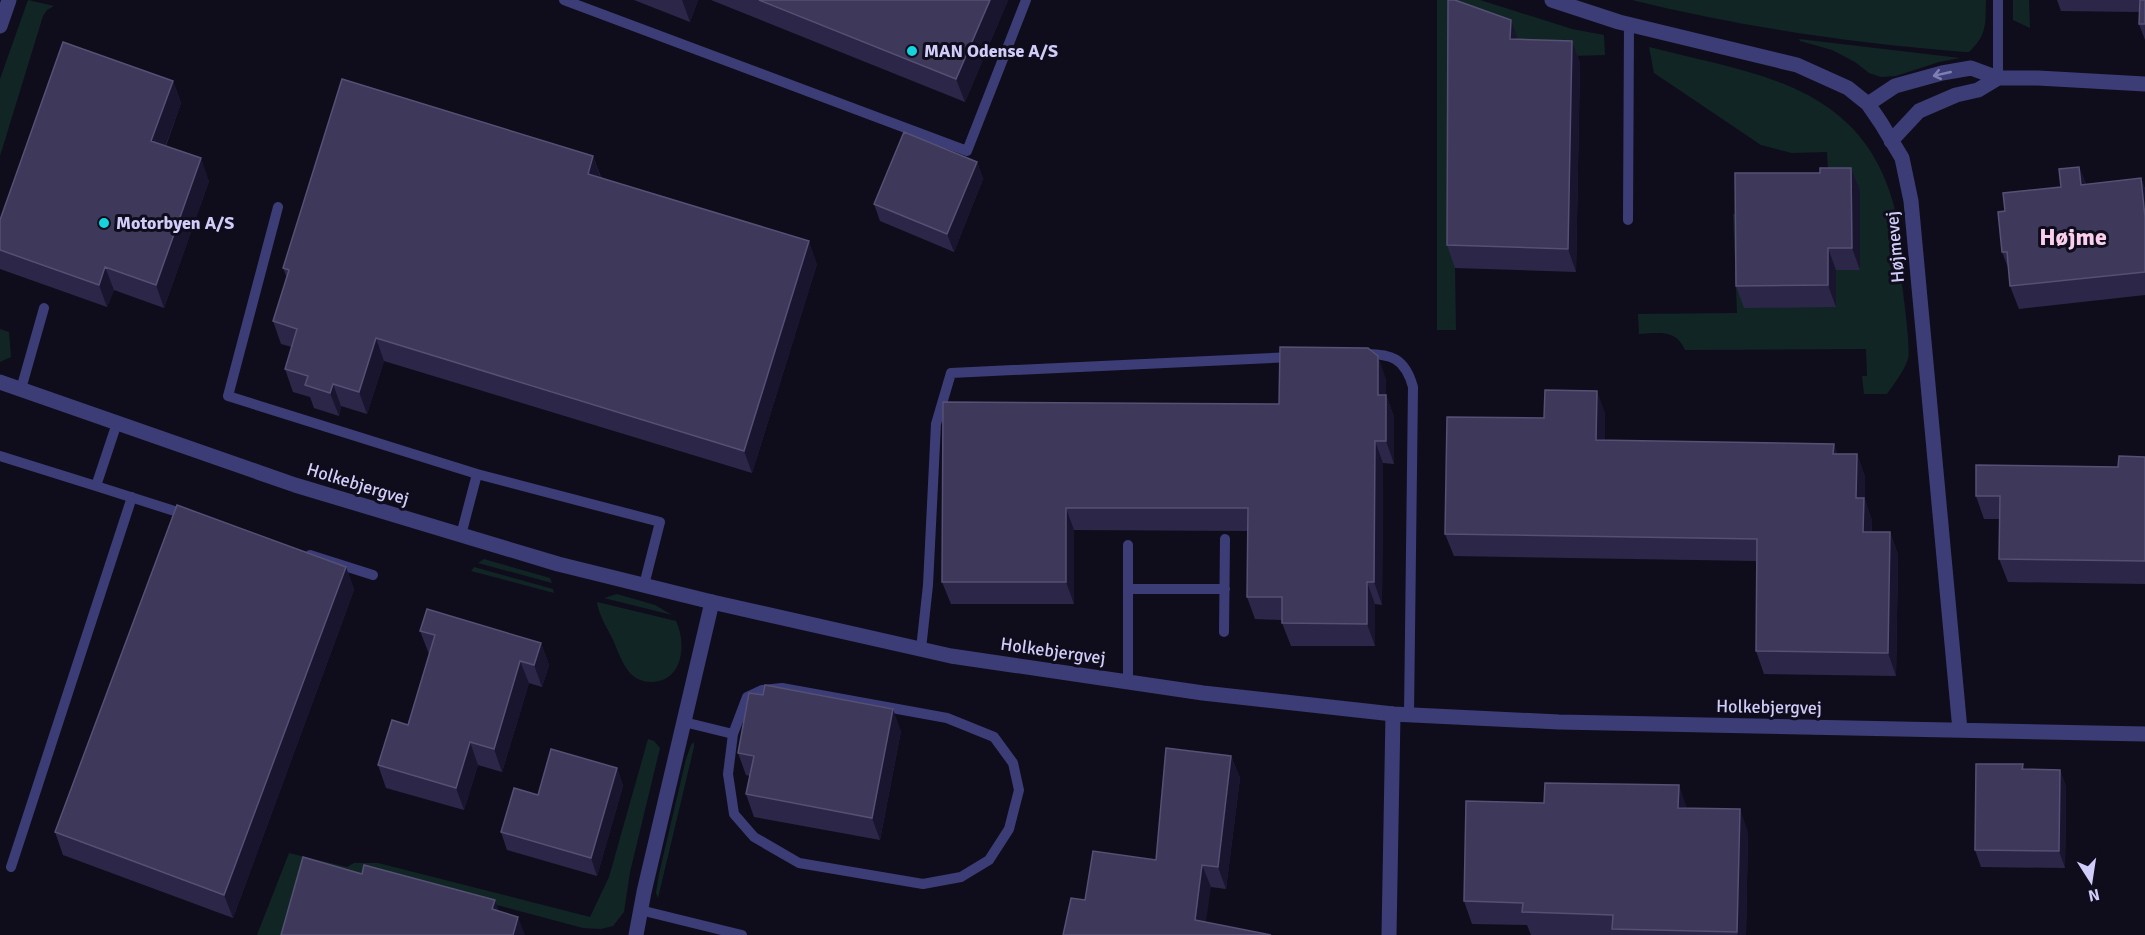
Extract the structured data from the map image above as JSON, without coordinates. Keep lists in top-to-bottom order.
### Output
{
  "streets": {
    "street": ["Højmevej", "Holkebjergvej"]
  },
  "crossings": [
    ["Højmevej", "Holkebjergvej"]
  ],
  "districts": ["Højme"],
  "places": ["MAN Odense A/S", "Motorbyen A/S"],
  "north": "bottom"
}
